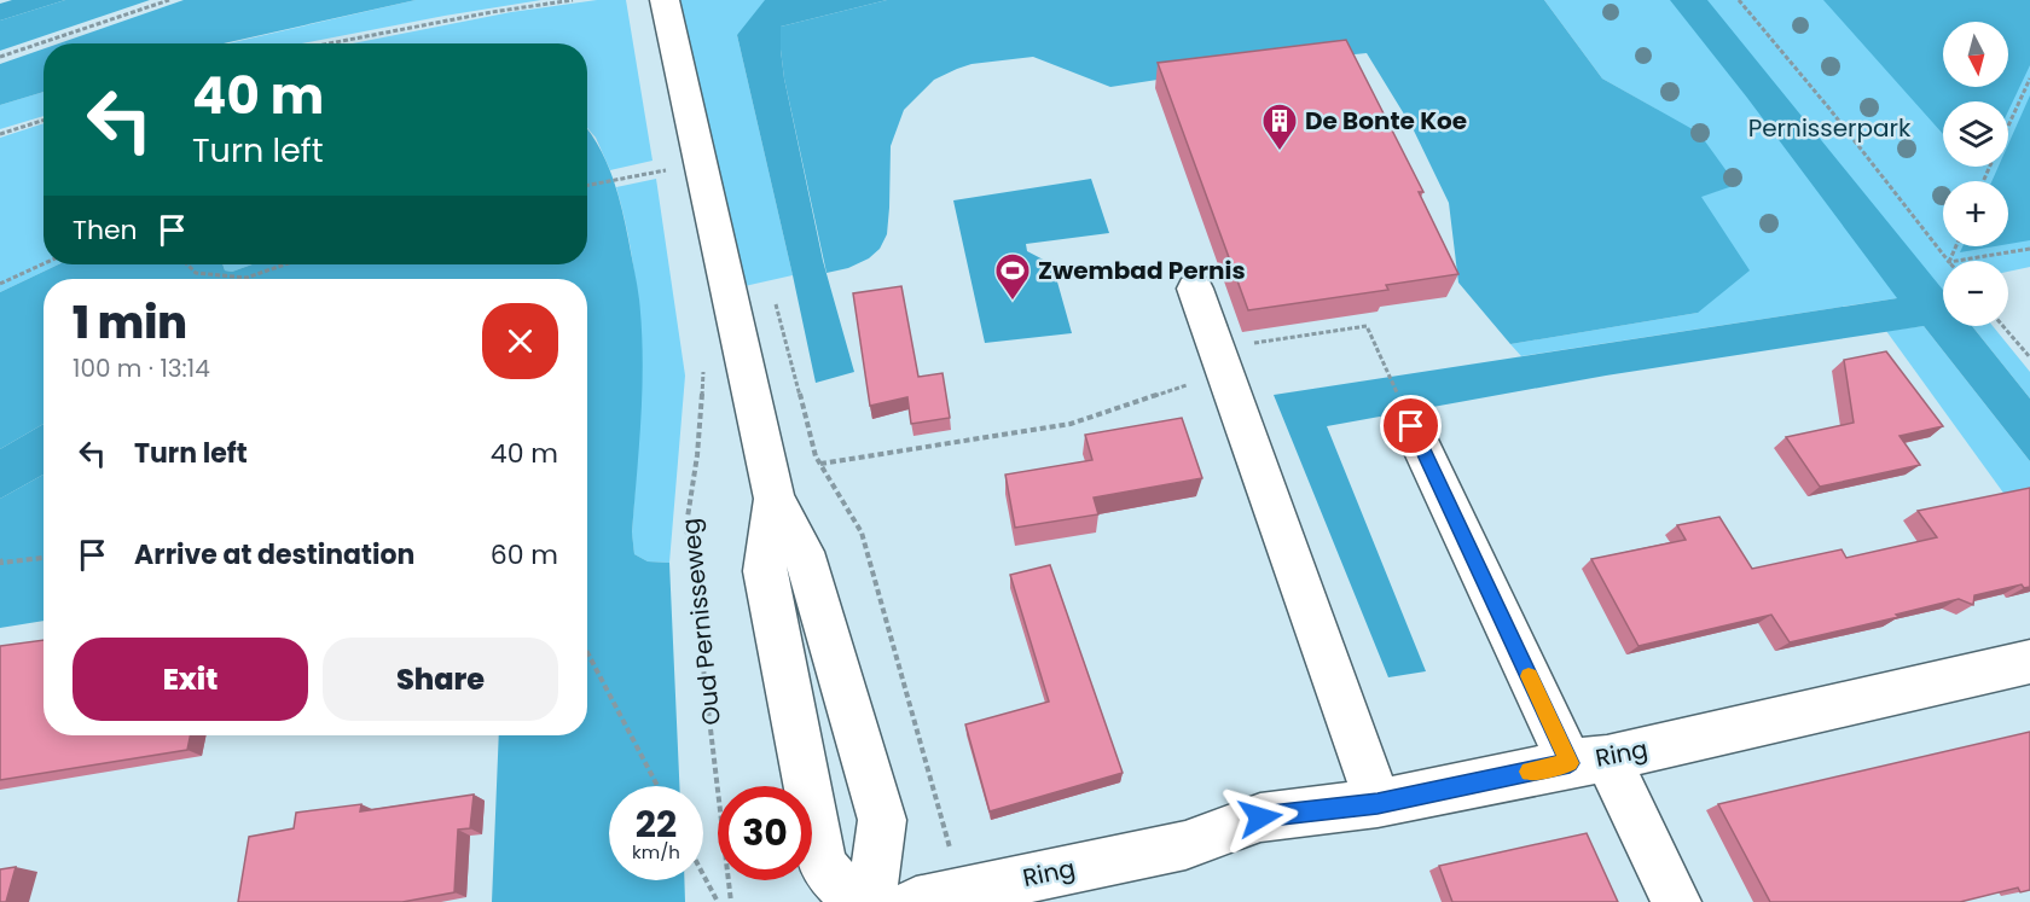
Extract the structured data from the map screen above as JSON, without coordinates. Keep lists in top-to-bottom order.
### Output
{
  "streets": {
    "street": ["Ring"],
    "path": ["Oud Pernisseweg"]
  },
  "parks": ["Pernisserpark"],
  "places": {
    "building": ["De Bonte Koe"],
    "sports": ["Zwembad Pernis"]
  },
  "north": "bottom",
  "page": {
    "map_buttons": ["+", "−"],
    "turn": ["40 m", "Turn left"],
    "then": "Then",
    "heading": ["1 min", "100 m · 13:14"],
    "list": [
      {
        "name": "Turn left",
        "value": "40 m"
      },
      {
        "name": "Arrive at destination",
        "value": "60 m"
      }
    ],
    "buttons": ["Exit", "Share"],
    "speed": "22 km/h",
    "limit": "30"
  }
}
